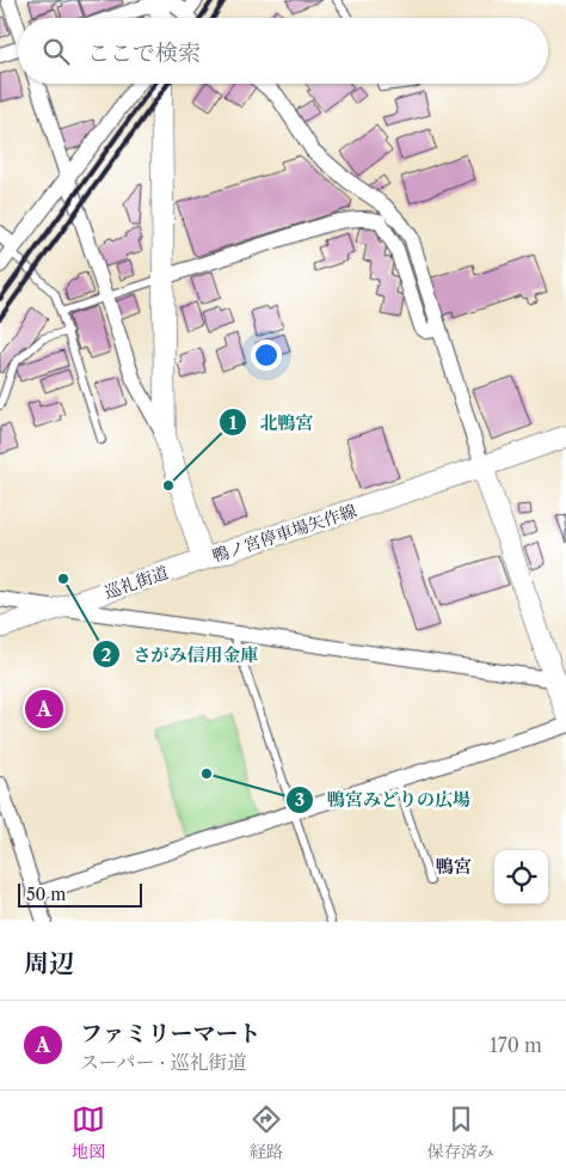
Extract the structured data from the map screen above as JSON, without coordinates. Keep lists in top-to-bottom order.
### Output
{
  "streets": {
    "main road": ["鴨ノ宮停車場矢作線", "巡礼街道"]
  },
  "crossings": [
    ["鴨ノ宮停車場矢作線", "巡礼街道"]
  ],
  "districts": ["鴨宮"],
  "places": ["北鴨宮", "さがみ信用金庫", "鴨宮みどりの広場"],
  "scale_bar": "50 m",
  "page": {
    "search": "ここで検索",
    "pins": "A",
    "scale": "50 m",
    "heading": "周辺",
    "list": [
      {
        "mark": "A",
        "name": "ファミリーマート",
        "note": "スーパー · 巡礼街道",
        "value": "170 m"
      }
    ],
    "nav": ["地図", "経路", "保存済み"]
  }
}
